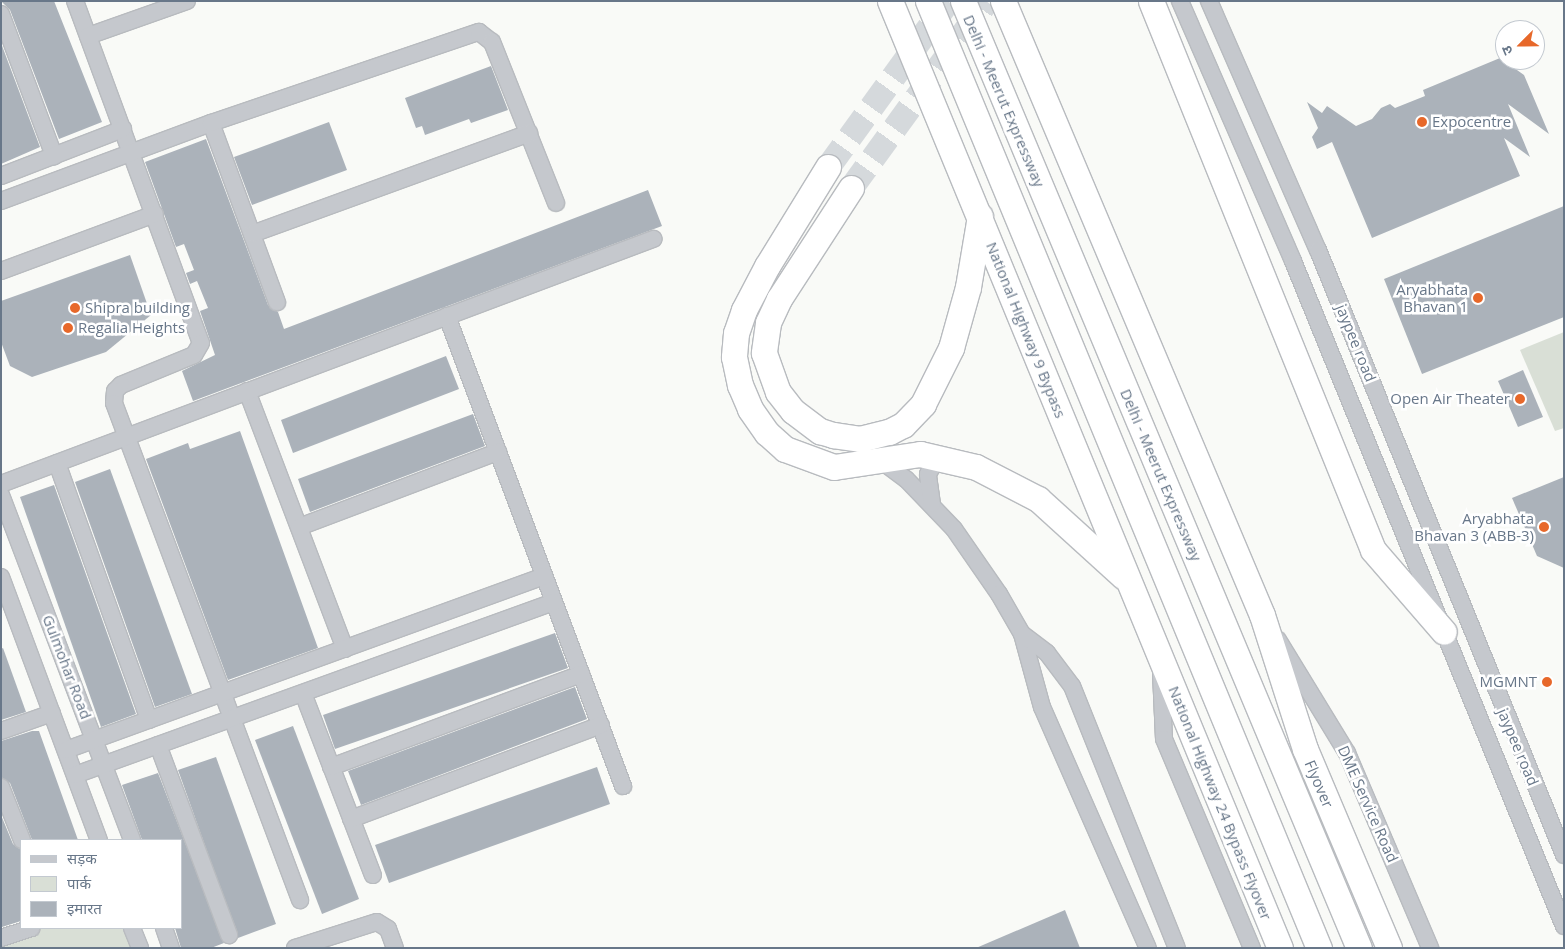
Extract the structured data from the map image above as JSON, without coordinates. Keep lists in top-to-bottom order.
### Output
{
  "streets": {
    "highway": [
      "Delhi - Meerut Expressway",
      "National Highway 9 Bypass",
      "Flyover",
      "National Highway 24 Bypass Flyover"
    ],
    "street": ["jaypee road", "Gulmohar Road", "DME Service Road"]
  },
  "crossings": [
    ["National Highway 9 Bypass", "National Highway 24 Bypass Flyover"],
    ["Flyover", "DME Service Road"]
  ],
  "places": [
    "Expocentre",
    "Aryabhata Bhavan 1",
    "Shipra building",
    "Regalia Heights",
    "Open Air Theater",
    "Aryabhata Bhavan 3 (ABB-3)",
    "MGMNT"
  ],
  "legend": ["सड़क", "पार्क", "इमारत"],
  "north": "bottom left"
}
